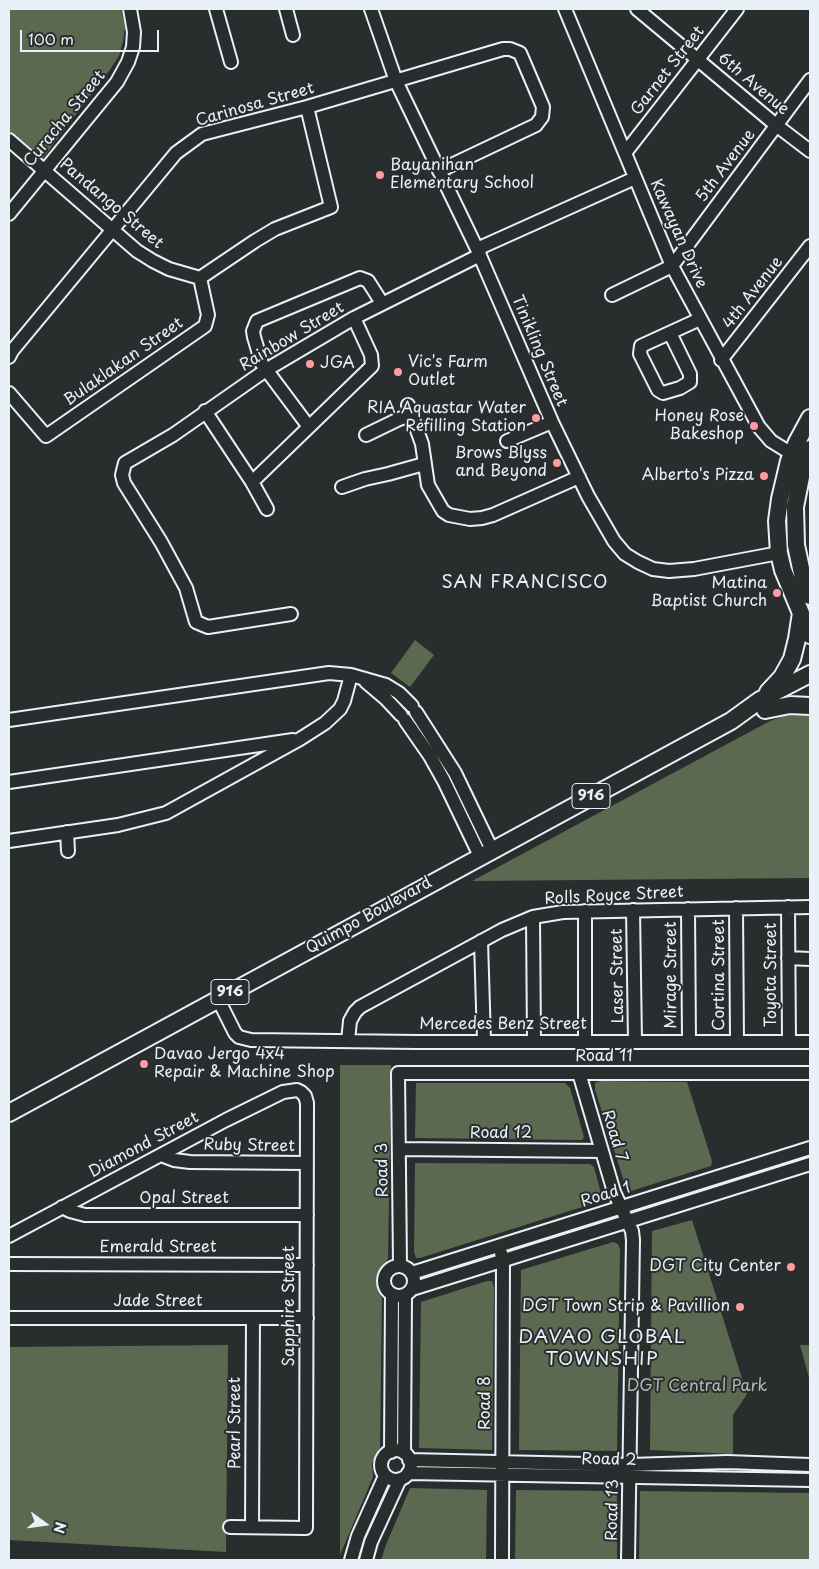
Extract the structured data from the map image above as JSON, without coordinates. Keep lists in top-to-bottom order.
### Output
{
  "streets": {
    "main road": ["916", "Quimpo Boulevard"],
    "street": [
      "Garnet Street",
      "6th Avenue",
      "Carinosa Street",
      "Curacha Street",
      "5th Avenue",
      "Pandango Street",
      "Kawayan Drive",
      "4th Avenue",
      "Rainbow Street",
      "Tinikling Street",
      "Bulaklakan Street",
      "Rolls Royce Street",
      "Mirage Street",
      "Cortina Street",
      "Toyota Street",
      "Laser Street",
      "Mercedes Benz Street",
      "Road 11",
      "Road 12",
      "Road 7",
      "Diamond Street",
      "Ruby Street",
      "Road 3",
      "Road 1",
      "Opal Street",
      "Emerald Street",
      "Jade Street",
      "Sapphire Street",
      "Road 8",
      "Pearl Street",
      "Road 2",
      "Road 13"
    ]
  },
  "crossings": [
    ["Garnet Street", "6th Avenue"],
    ["Garnet Street", "Kawayan Drive"],
    ["6th Avenue", "5th Avenue"],
    ["Carinosa Street", "Pandango Street"],
    ["Carinosa Street", "Tinikling Street"],
    ["Curacha Street", "Pandango Street"],
    ["5th Avenue", "Kawayan Drive"],
    ["Pandango Street", "Bulaklakan Street"],
    ["Kawayan Drive", "4th Avenue"],
    ["Kawayan Drive", "Rainbow Street"],
    ["Rainbow Street", "Tinikling Street"],
    ["Rolls Royce Street", "Mirage Street"],
    ["Rolls Royce Street", "Cortina Street"],
    ["Rolls Royce Street", "Toyota Street"],
    ["Rolls Royce Street", "Laser Street"],
    ["Rolls Royce Street", "Mercedes Benz Street"],
    ["Quimpo Boulevard", "Mercedes Benz Street"],
    ["Mirage Street", "Mercedes Benz Street"],
    ["Cortina Street", "Mercedes Benz Street"],
    ["Toyota Street", "Mercedes Benz Street"],
    ["Laser Street", "Mercedes Benz Street"],
    ["Road 11", "Road 7"],
    ["Road 11", "Road 3"],
    ["Road 12", "Road 7"],
    ["Road 12", "Road 3"],
    ["Road 7", "Road 1"],
    ["Road 7", "Road 13"],
    ["Diamond Street", "Ruby Street"],
    ["Diamond Street", "Opal Street"],
    ["Diamond Street", "Sapphire Street"],
    ["Ruby Street", "Sapphire Street"],
    ["Road 3", "Road 1"],
    ["Road 1", "Road 8"],
    ["Road 1", "Road 13"],
    ["Opal Street", "Sapphire Street"],
    ["Emerald Street", "Sapphire Street"],
    ["Jade Street", "Sapphire Street"],
    ["Jade Street", "Pearl Street"],
    ["Sapphire Street", "Pearl Street"],
    ["Road 8", "Road 2"],
    ["Road 2", "Road 13"]
  ],
  "districts": ["SAN FRANCISCO", "DAVAO GLOBAL TOWNSHIP"],
  "parks": ["DGT Central Park"],
  "places": [
    "Bayanihan Elementary School",
    "JGA",
    "Vic's Farm Outlet",
    "RIA Aquastar Water Refilling Station",
    "Honey Rose Bakeshop",
    "Brows Blyss and Beyond",
    "Alberto's Pizza",
    "Matina Baptist Church",
    "Davao Jergo 4x4 Repair & Machine Shop",
    "DGT City Center",
    "DGT Town Strip & Pavillion"
  ],
  "scale_bar": "100 m",
  "north": "right"
}
